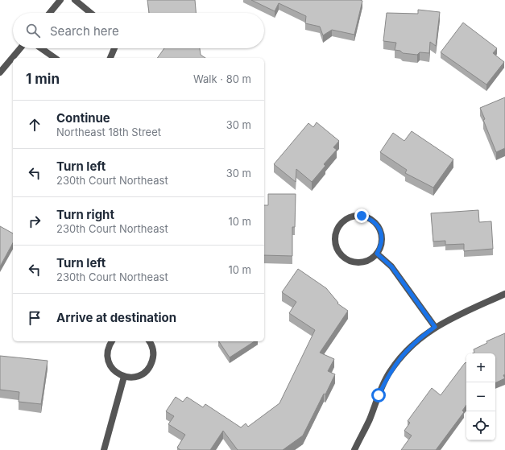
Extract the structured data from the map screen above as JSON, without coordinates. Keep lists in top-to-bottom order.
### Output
{
  "page": {
    "search": "Search here",
    "heading": ["1 min", "Walk · 80 m"],
    "list": [
      ["Continue", "Northeast 18th Street", "30 m"],
      ["Turn left", "230th Court Northeast", "30 m"],
      ["Turn right", "230th Court Northeast", "10 m"],
      ["Turn left", "230th Court Northeast", "10 m"],
      "Arrive at destination"
    ],
    "map_buttons": ["+", "−"]
  }
}
